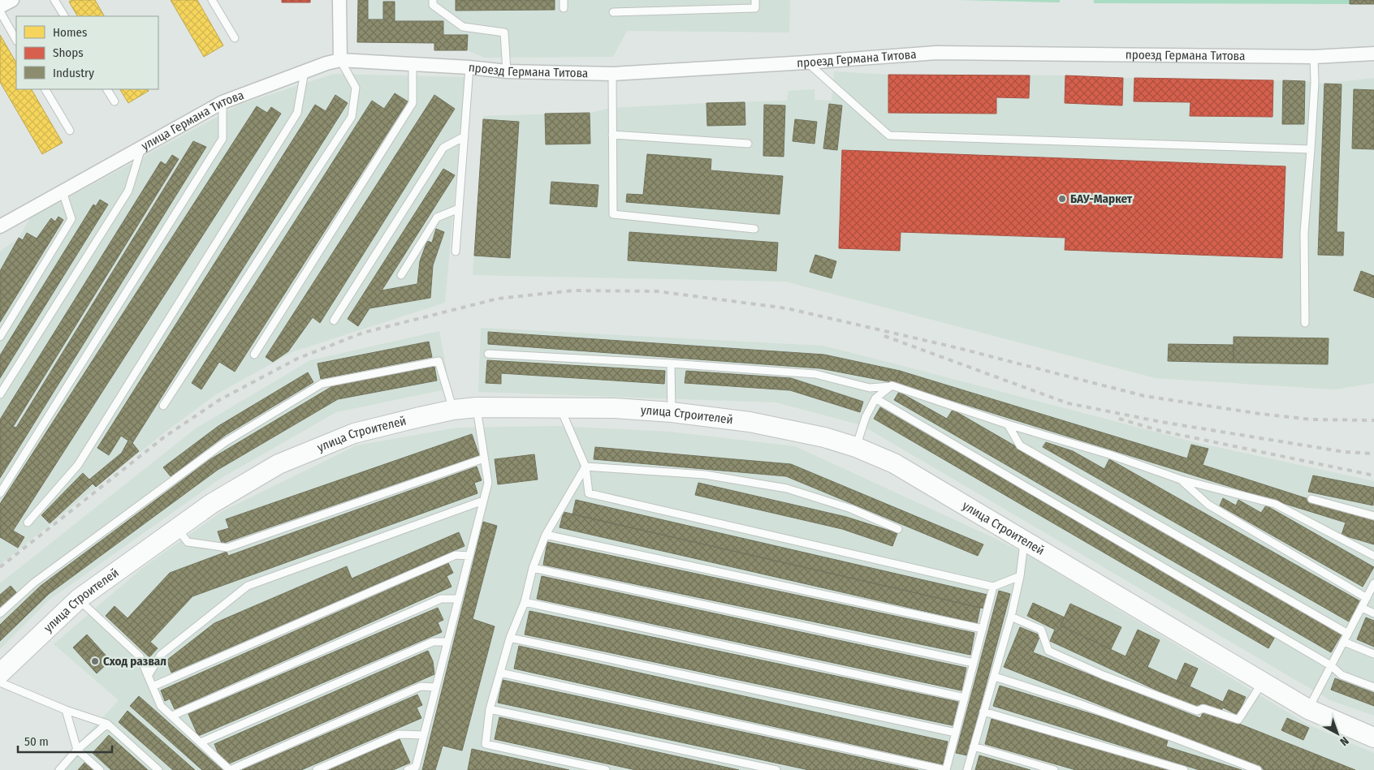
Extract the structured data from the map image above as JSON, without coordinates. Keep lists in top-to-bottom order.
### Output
{
  "streets": {
    "main road": ["улица Строителей"],
    "street": ["проезд Германа Титова", "улица Германа Титова"]
  },
  "crossings": [
    ["проезд Германа Титова", "улица Германа Титова"]
  ],
  "places": ["БАУ-Маркет", "Сход развал"],
  "legend": ["Homes", "Shops", "Industry"],
  "scale_bar": "50 m",
  "north": "bottom right"
}
